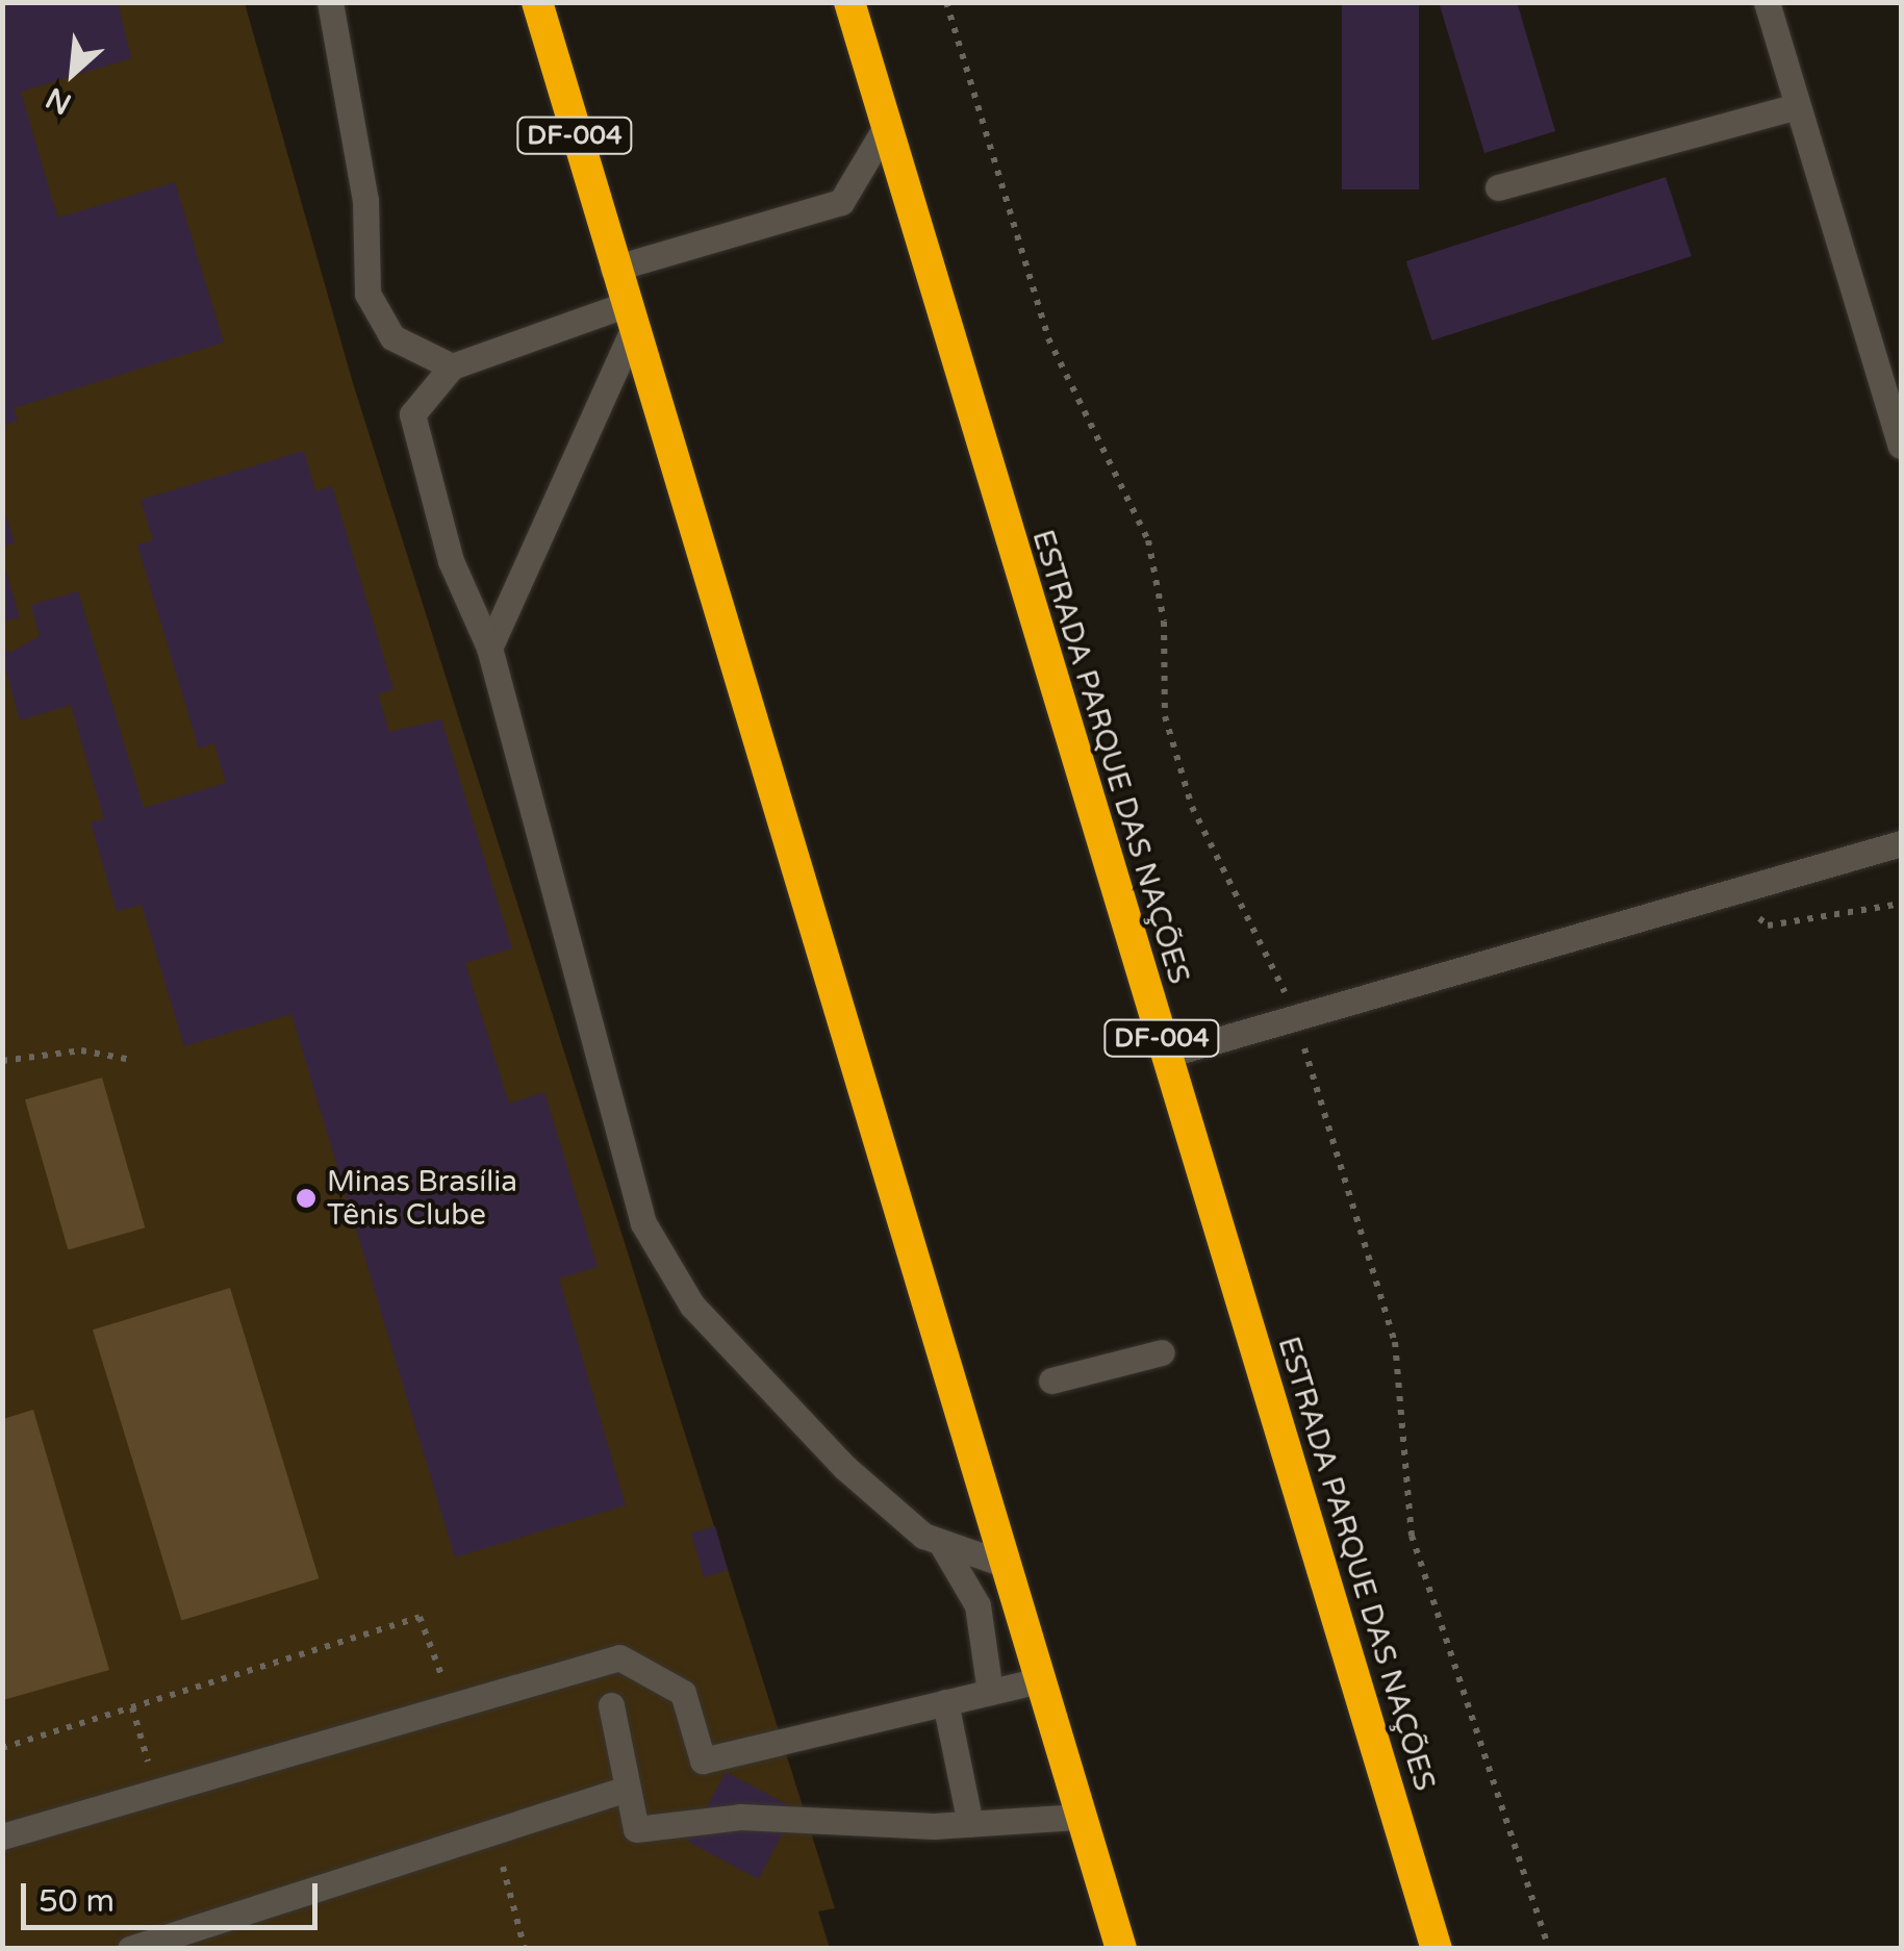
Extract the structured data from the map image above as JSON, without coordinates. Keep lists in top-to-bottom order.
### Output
{
  "streets": {
    "highway": ["DF-004", "ESTRADA PARQUE DAS NAÇÕES"]
  },
  "places": ["Minas Brasília Tênis Clube"],
  "scale_bar": "50 m",
  "north": "bottom left"
}
